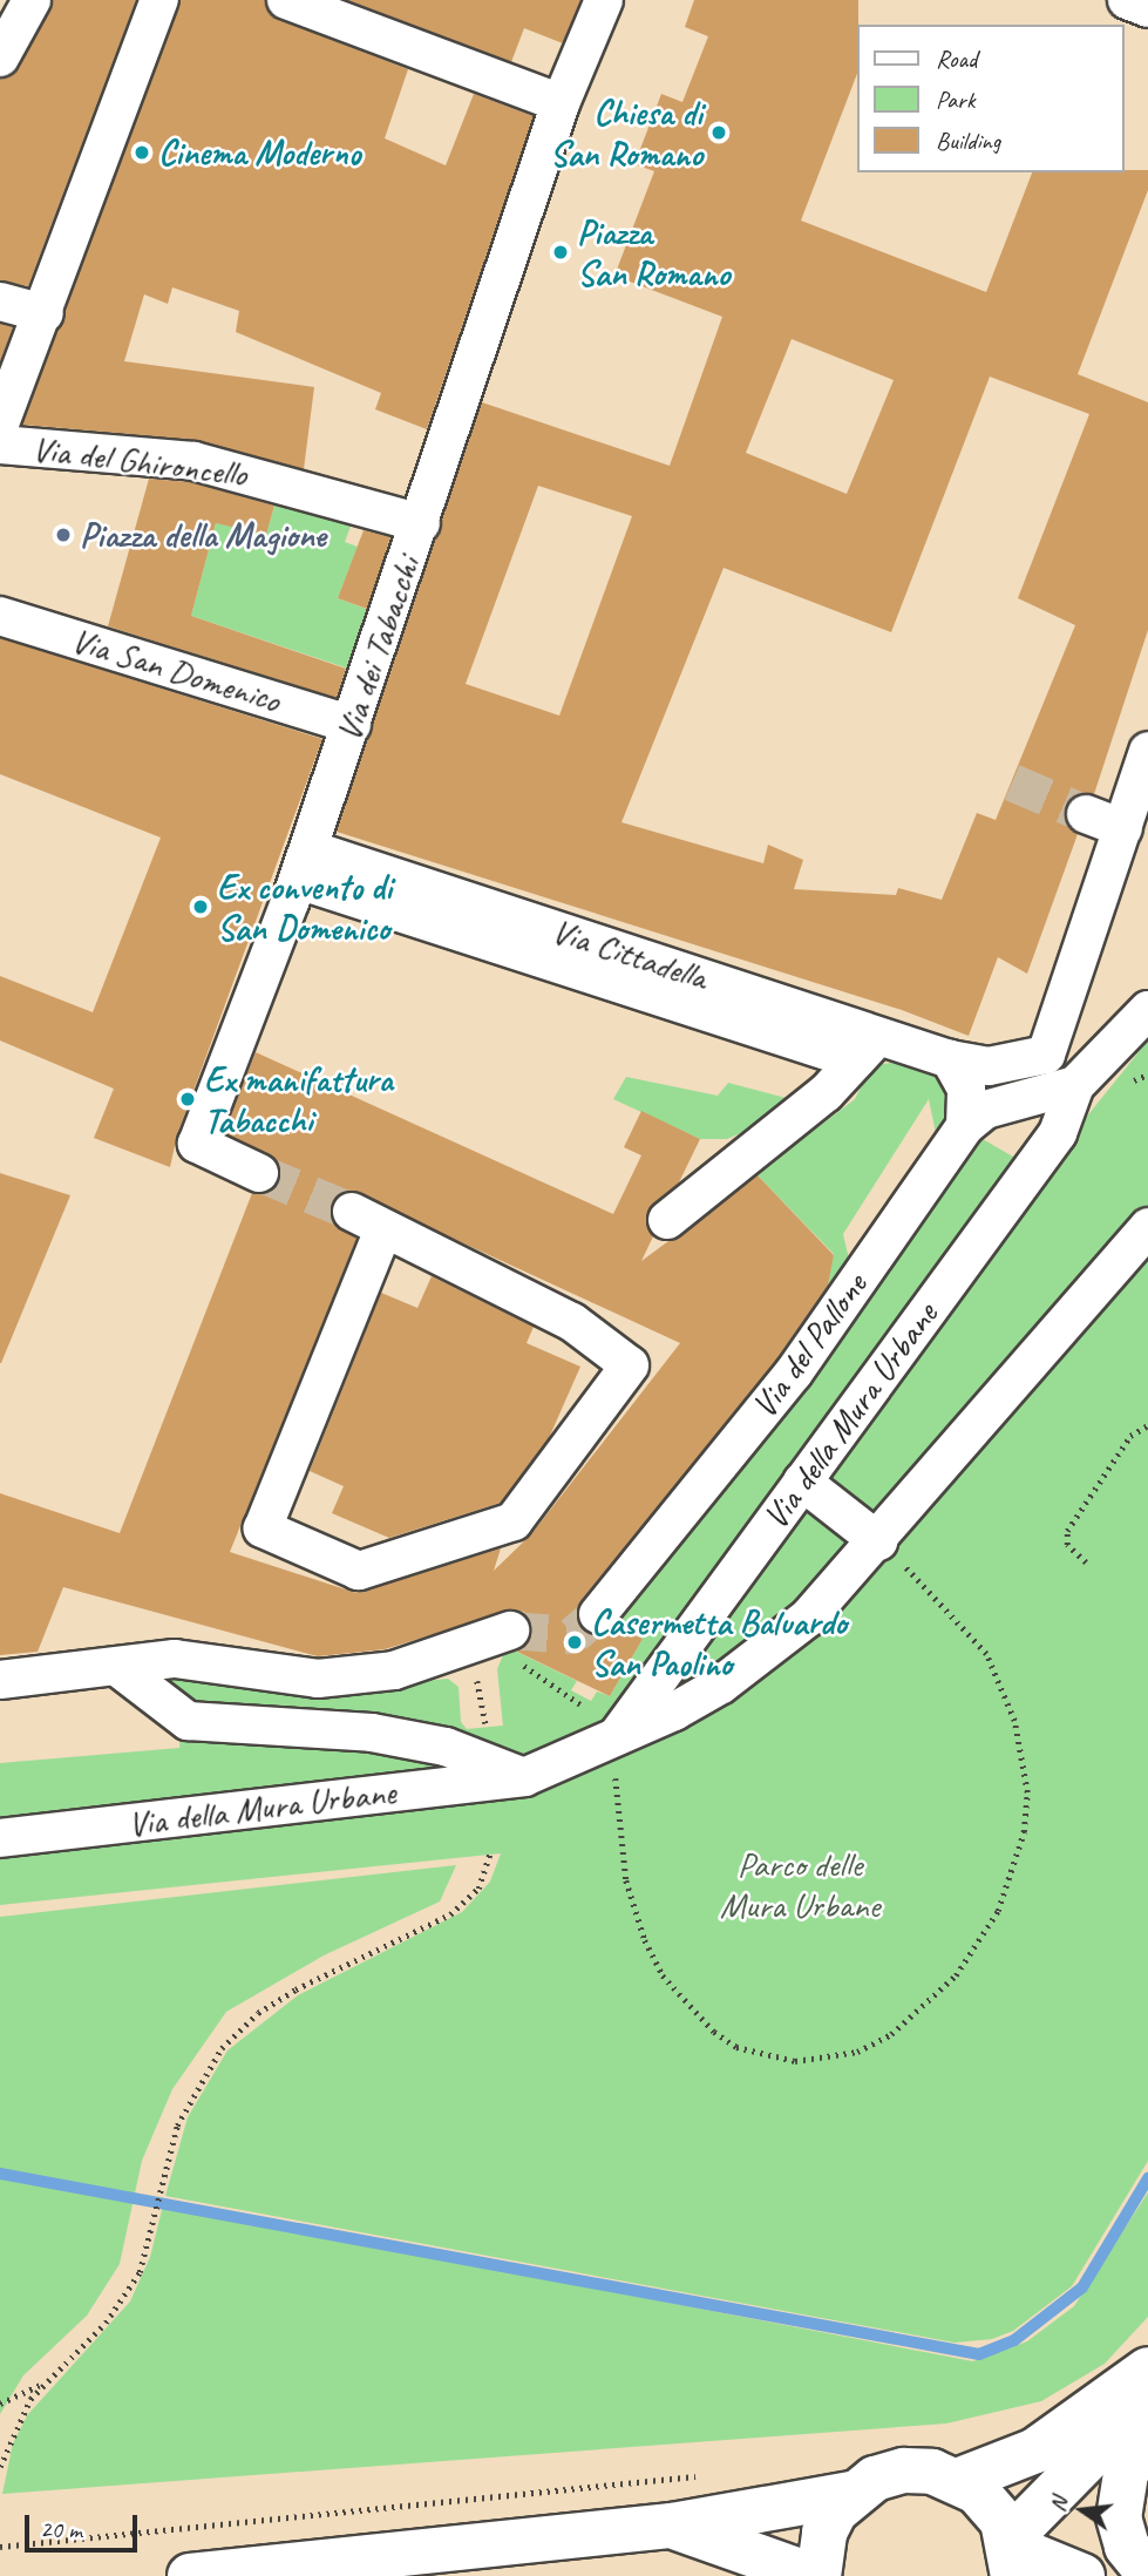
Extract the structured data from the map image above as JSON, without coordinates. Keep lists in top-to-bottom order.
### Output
{
  "streets": {
    "street": [
      "Via del Ghironcello",
      "Via dei Tabacchi",
      "Via San Domenico",
      "Via del Pallone",
      "Via della Mura Urbane"
    ]
  },
  "crossings": [
    ["Via del Ghironcello", "Via dei Tabacchi"],
    ["Via dei Tabacchi", "Via San Domenico"]
  ],
  "parks": ["Parco delle Mura Urbane"],
  "places": [
    "Chiesa di San Romano",
    "Cinema Moderno",
    "Piazza San Romano",
    "Piazza della Magione",
    "Ex convento di San Domenico",
    "Ex manifattura Tabacchi",
    "Casermetta Baluardo San Paolino"
  ],
  "legend": ["Road", "Park", "Building"],
  "scale_bar": "20 m",
  "north": "left"
}
